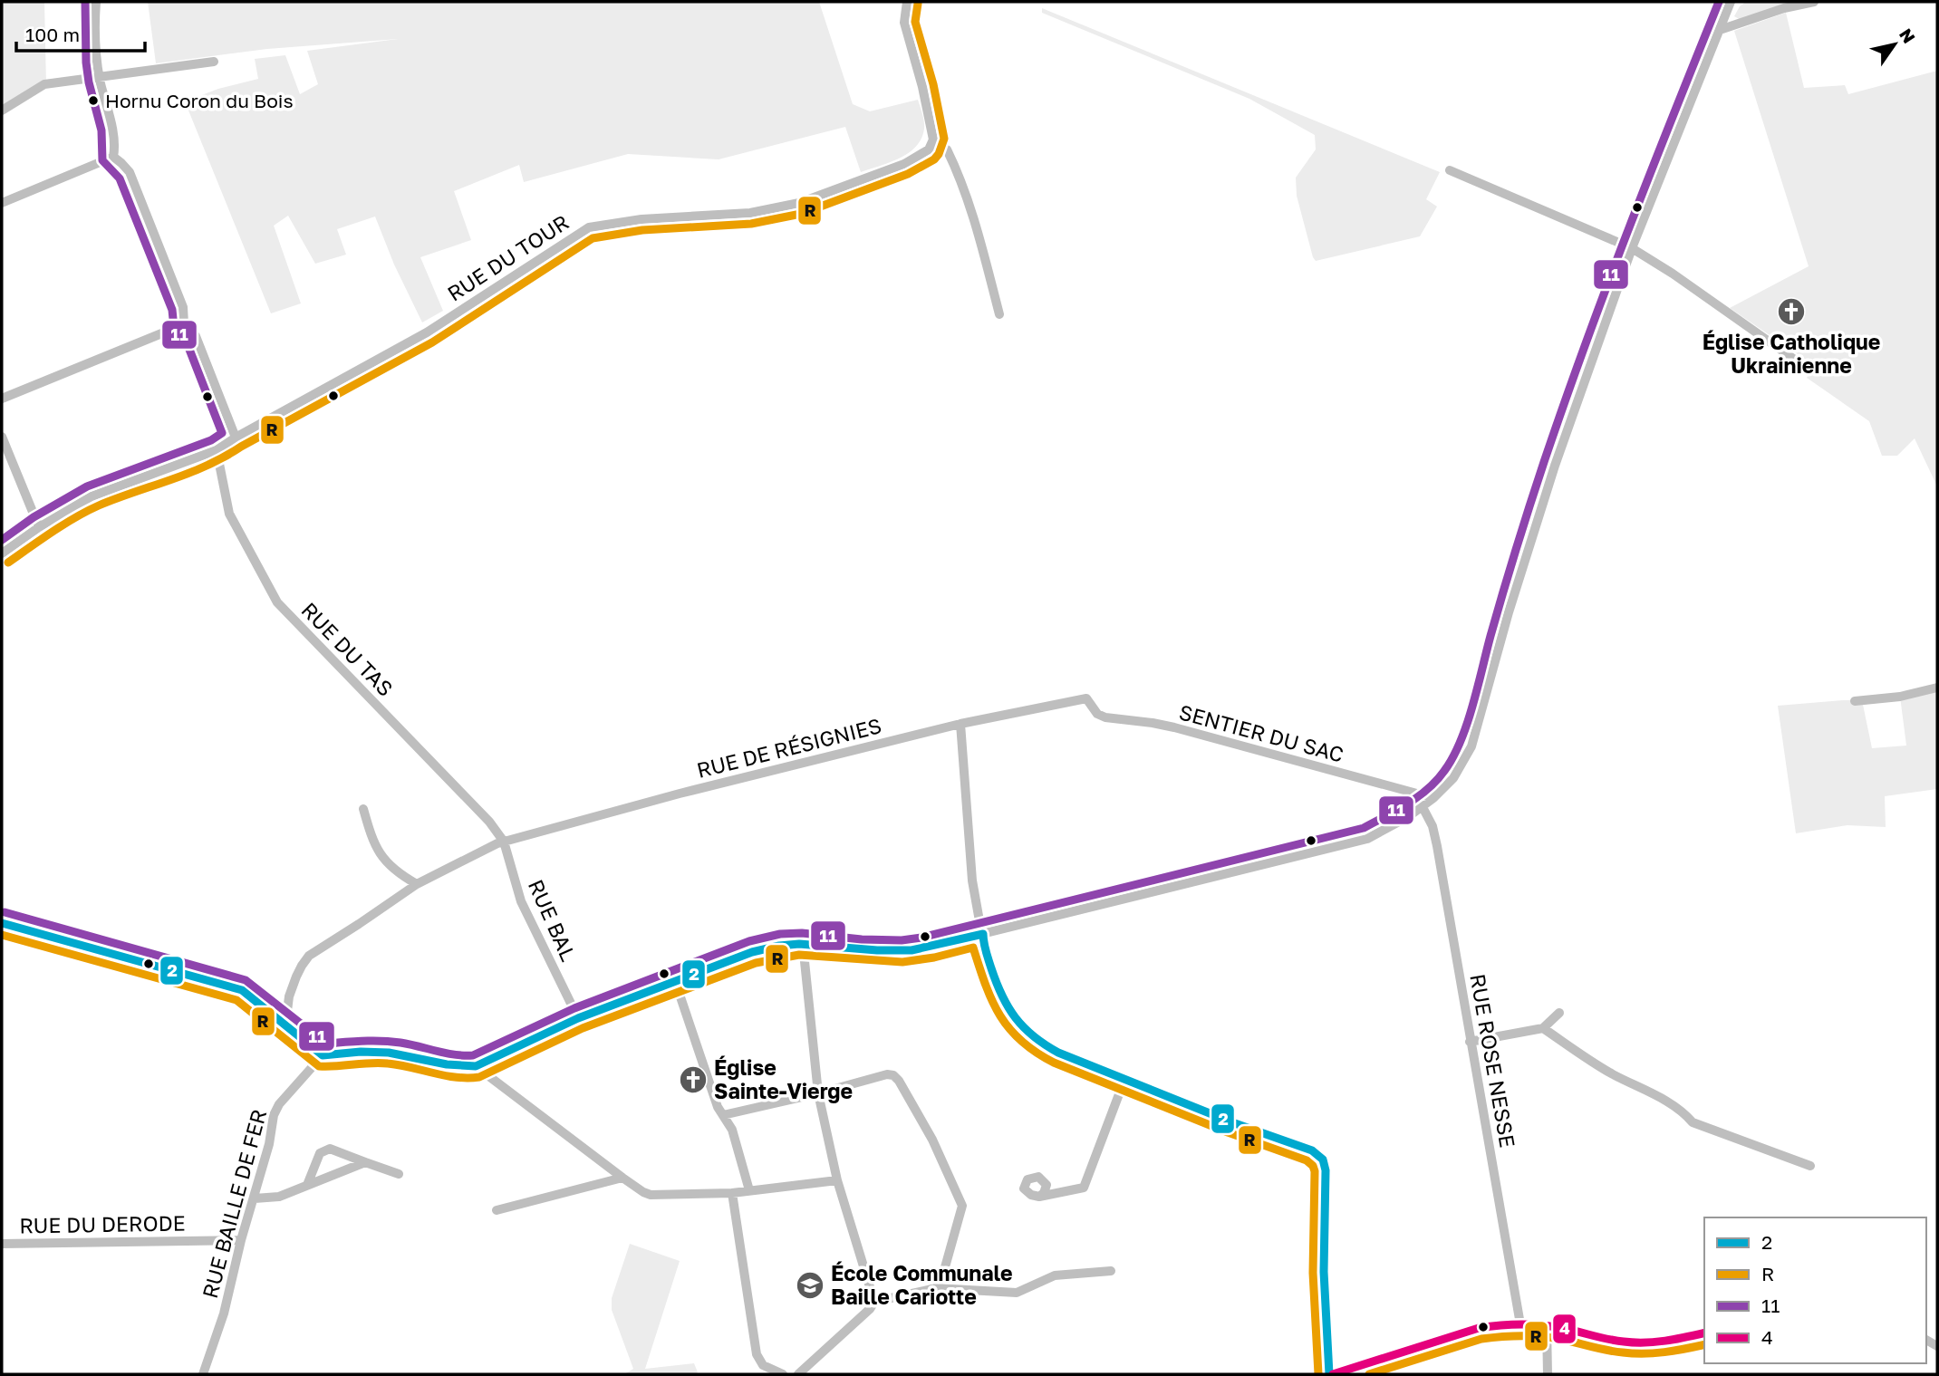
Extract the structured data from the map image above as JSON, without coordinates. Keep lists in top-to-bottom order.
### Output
{
  "streets": {
    "street": [
      "RUE DU TOUR",
      "RUE DU TAS",
      "SENTIER DU SAC",
      "RUE DE RÉSIGNIES",
      "RUE BAL",
      "RUE ROSE NESSE",
      "RUE BAILLE DE FER",
      "RUE DU DERODE"
    ]
  },
  "crossings": [
    ["RUE DU TOUR", "RUE DU TAS"],
    ["RUE DU TAS", "RUE DE RÉSIGNIES"],
    ["RUE DU TAS", "RUE BAL"],
    ["SENTIER DU SAC", "RUE DE RÉSIGNIES"],
    ["RUE DE RÉSIGNIES", "RUE BAL"],
    ["RUE BAILLE DE FER", "RUE DU DERODE"]
  ],
  "places": {
    "other": ["Hornu Coron du Bois"],
    "church": ["Église Catholique Ukrainienne", "Église Sainte-Vierge"],
    "school or university": ["École Communale Baille Cariotte"]
  },
  "lines": [
    "transit line 11",
    "transit line R",
    "transit line 2",
    "transit line 4"
  ],
  "legend": [
    "2",
    "R",
    "11",
    "4"
  ],
  "scale_bar": "100 m",
  "north": "top right"
}
